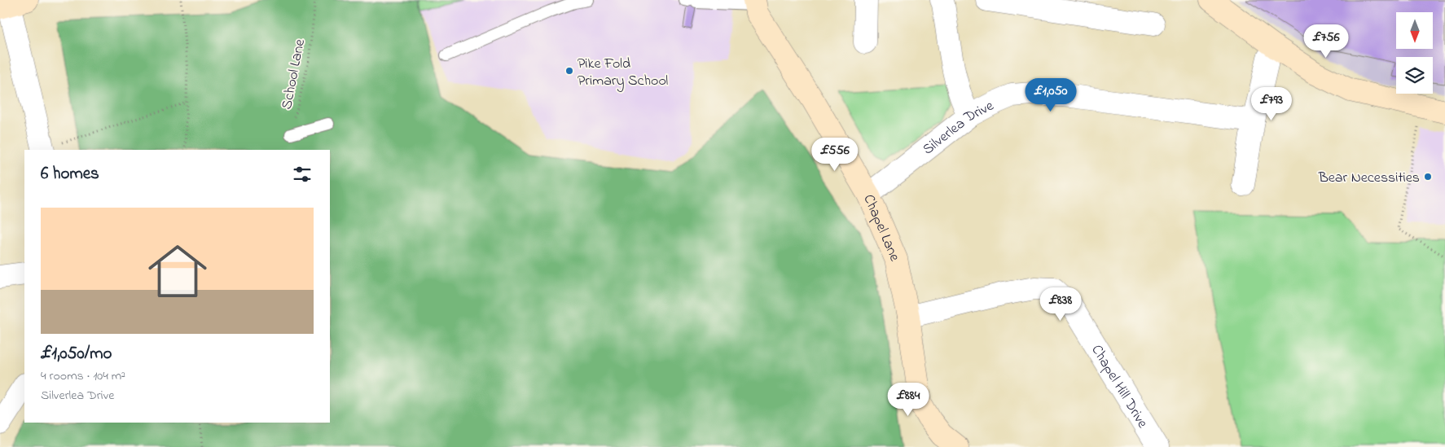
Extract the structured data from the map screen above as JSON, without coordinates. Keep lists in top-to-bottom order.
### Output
{
  "streets": {
    "street": ["Silverlea Drive", "Chapel Lane", "Chapel Hill Drive"],
    "path": ["School Lane"]
  },
  "crossings": [
    ["Silverlea Drive", "Chapel Lane"],
    ["Chapel Lane", "Chapel Hill Drive"]
  ],
  "places": ["Pike Fold Primary School", "Bear Necessities"],
  "north": "bottom",
  "page": {
    "price": [
      "£756",
      "£1,050",
      "£793",
      "£556",
      "£838",
      "£884"
    ],
    "heading": "6 homes",
    "list": [
      {
        "name": "£1,050/mo",
        "note": "4 rooms · 104 m² · Silverlea Drive"
      }
    ]
  }
}
